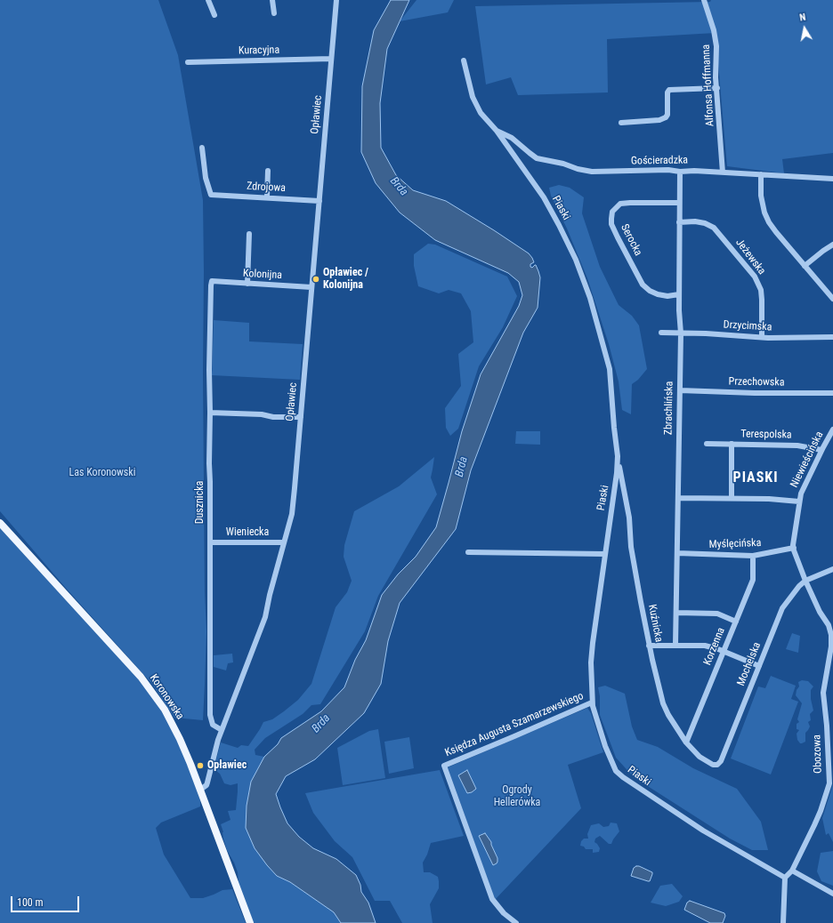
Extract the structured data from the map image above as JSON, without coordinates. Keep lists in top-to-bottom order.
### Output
{
  "streets": {
    "main road": ["Koronowska"],
    "street": [
      "Kuracyjna",
      "Alfonsa Hoffmanna",
      "Opławiec",
      "Gościeradzka",
      "Zdrojowa",
      "Piaski",
      "Serocka",
      "Jeżewska",
      "Kolonijna",
      "Drzycimska",
      "Przechowska",
      "Zbrachlińska",
      "Terespolska",
      "Niewieścińska",
      "Dusznicka",
      "Wieniecka",
      "Myślęcińska",
      "Kuźnicka",
      "Korzenna",
      "Mochelska",
      "Księdza Augusta Szamarzewskiego",
      "Obozowa"
    ]
  },
  "crossings": [
    ["Kuracyjna", "Opławiec"],
    ["Alfonsa Hoffmanna", "Gościeradzka"],
    ["Opławiec", "Zdrojowa"],
    ["Opławiec", "Kolonijna"],
    ["Opławiec", "Dusznicka"],
    ["Opławiec", "Wieniecka"],
    ["Opławiec", "Koronowska"],
    ["Gościeradzka", "Piaski"],
    ["Gościeradzka", "Zbrachlińska"],
    ["Piaski", "Kuźnicka"],
    ["Piaski", "Księdza Augusta Szamarzewskiego"],
    ["Piaski", "Obozowa"],
    ["Serocka", "Zbrachlińska"],
    ["Jeżewska", "Drzycimska"],
    ["Jeżewska", "Zbrachlińska"],
    ["Kolonijna", "Dusznicka"],
    ["Drzycimska", "Zbrachlińska"],
    ["Przechowska", "Zbrachlińska"],
    ["Zbrachlińska", "Myślęcińska"],
    ["Terespolska", "Niewieścińska"],
    ["Niewieścińska", "Myślęcińska"],
    ["Niewieścińska", "Mochelska"],
    ["Niewieścińska", "Obozowa"],
    ["Dusznicka", "Wieniecka"],
    ["Myślęcińska", "Korzenna"],
    ["Kuźnicka", "Korzenna"],
    ["Kuźnicka", "Mochelska"],
    ["Mochelska", "Obozowa"]
  ],
  "districts": ["PIASKI"],
  "water": ["Brda"],
  "parks": ["Las Koronowski", "Ogrody Hellerówka"],
  "places": ["Opławiec / Kolonijna", "Opławiec"],
  "scale_bar": "100 m",
  "north": "top"
}
